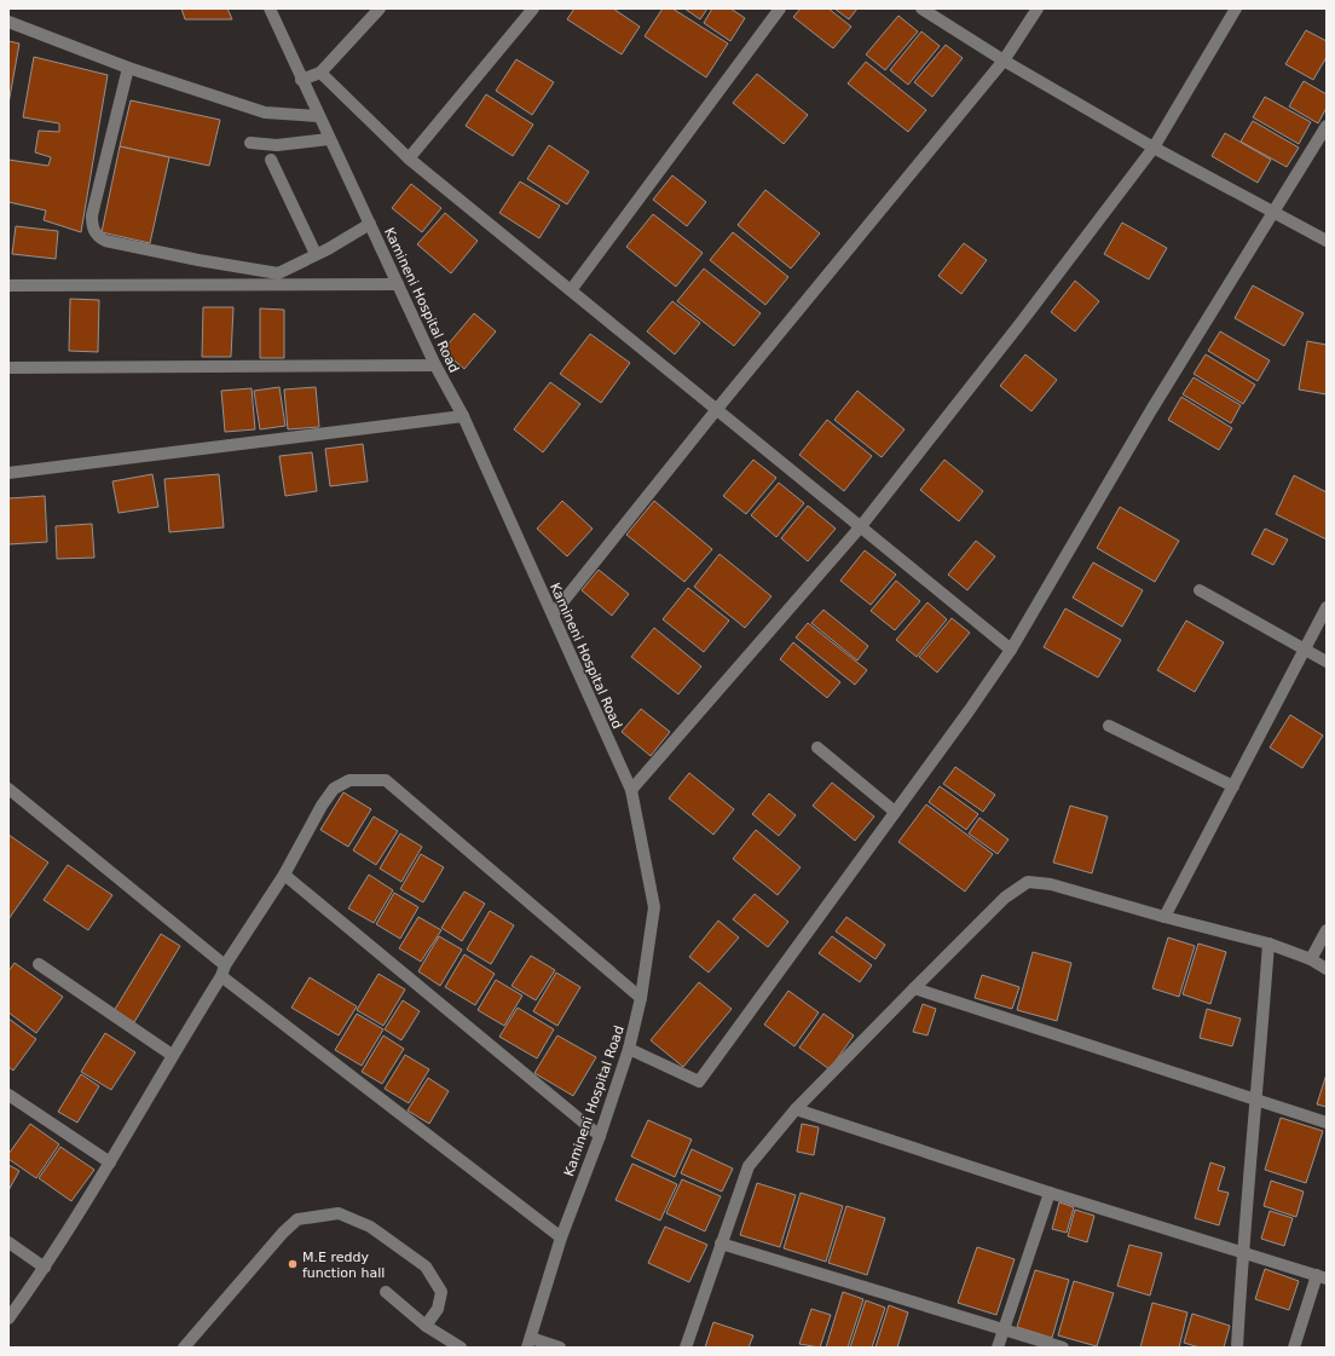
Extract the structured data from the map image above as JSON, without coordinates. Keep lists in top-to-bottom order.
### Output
{
  "streets": {
    "street": ["Kamineni Hospital Road"]
  },
  "places": ["M.E reddy function hall"]
}
